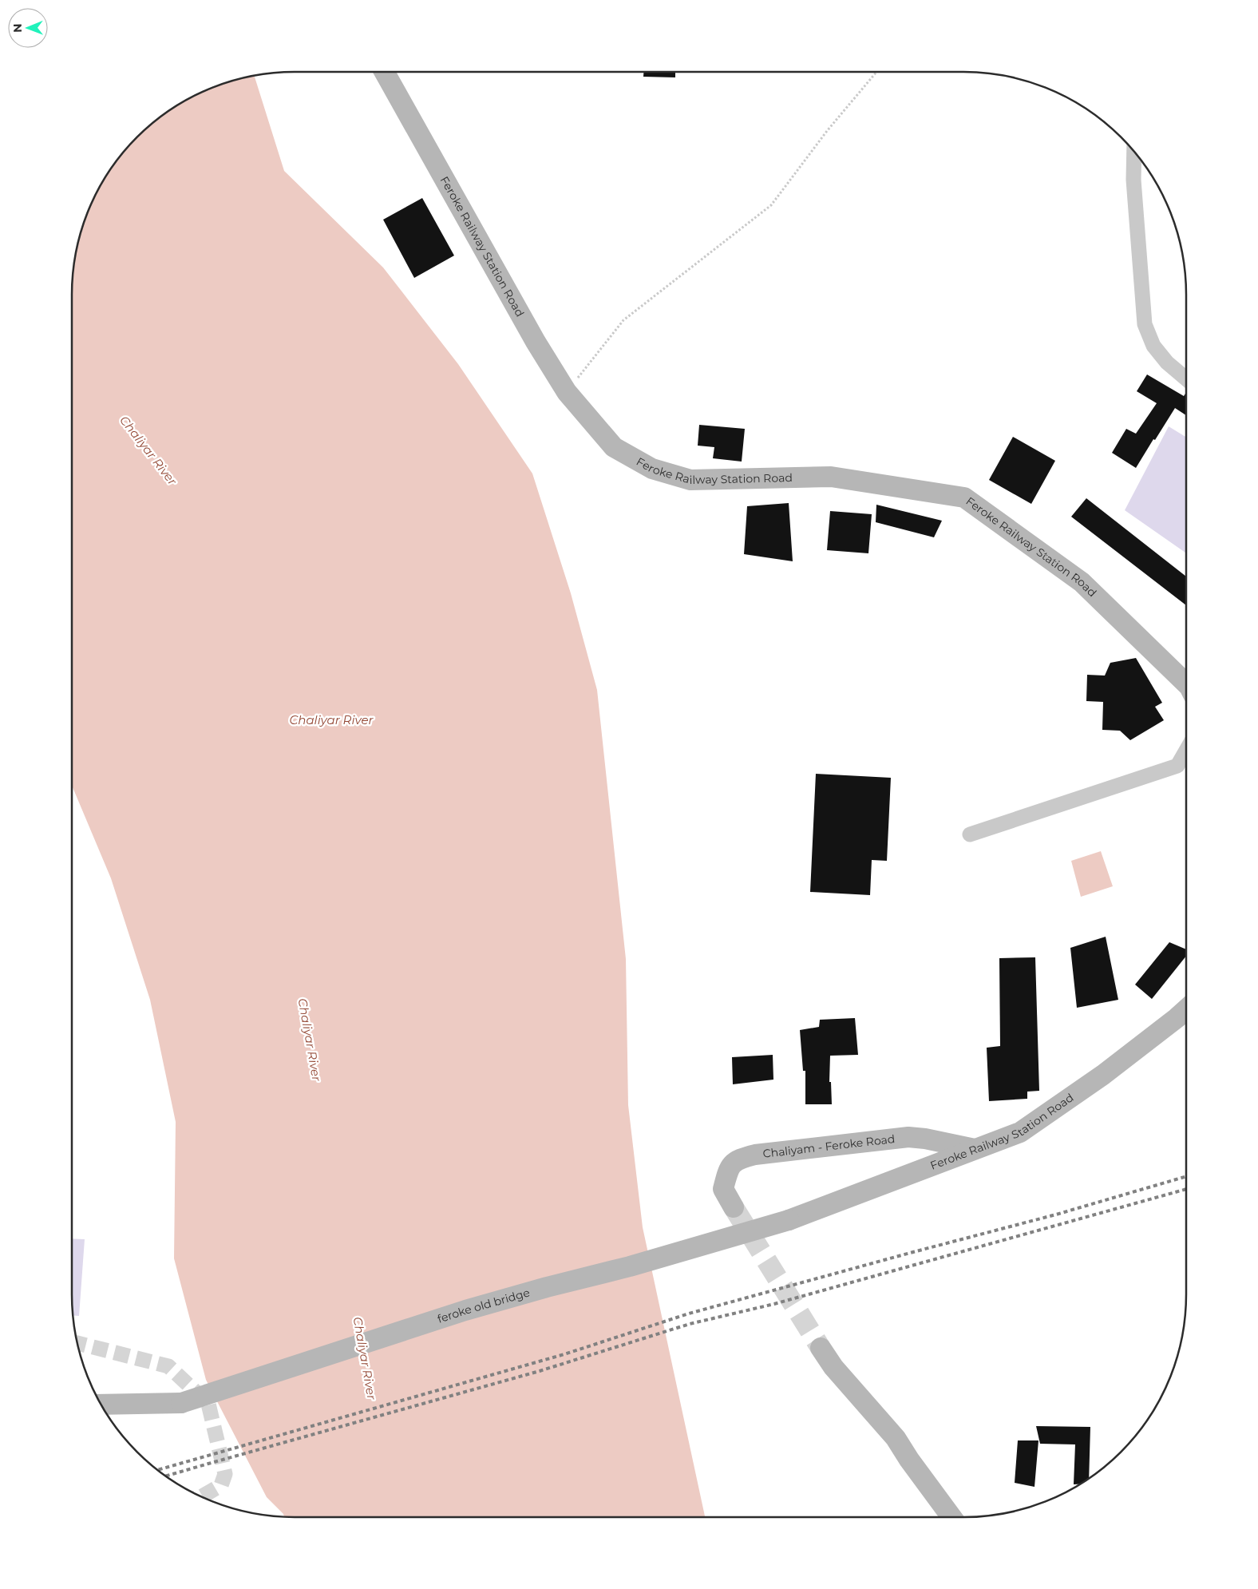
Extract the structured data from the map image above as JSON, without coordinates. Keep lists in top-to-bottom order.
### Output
{
  "streets": {
    "main road": ["Feroke Railway Station Road", "Chaliyam - Feroke Road", "feroke old bridge"]
  },
  "crossings": [
    ["Feroke Railway Station Road", "Chaliyam - Feroke Road"],
    ["Feroke Railway Station Road", "feroke old bridge"]
  ],
  "water": ["Chaliyar River"],
  "north": "left"
}
